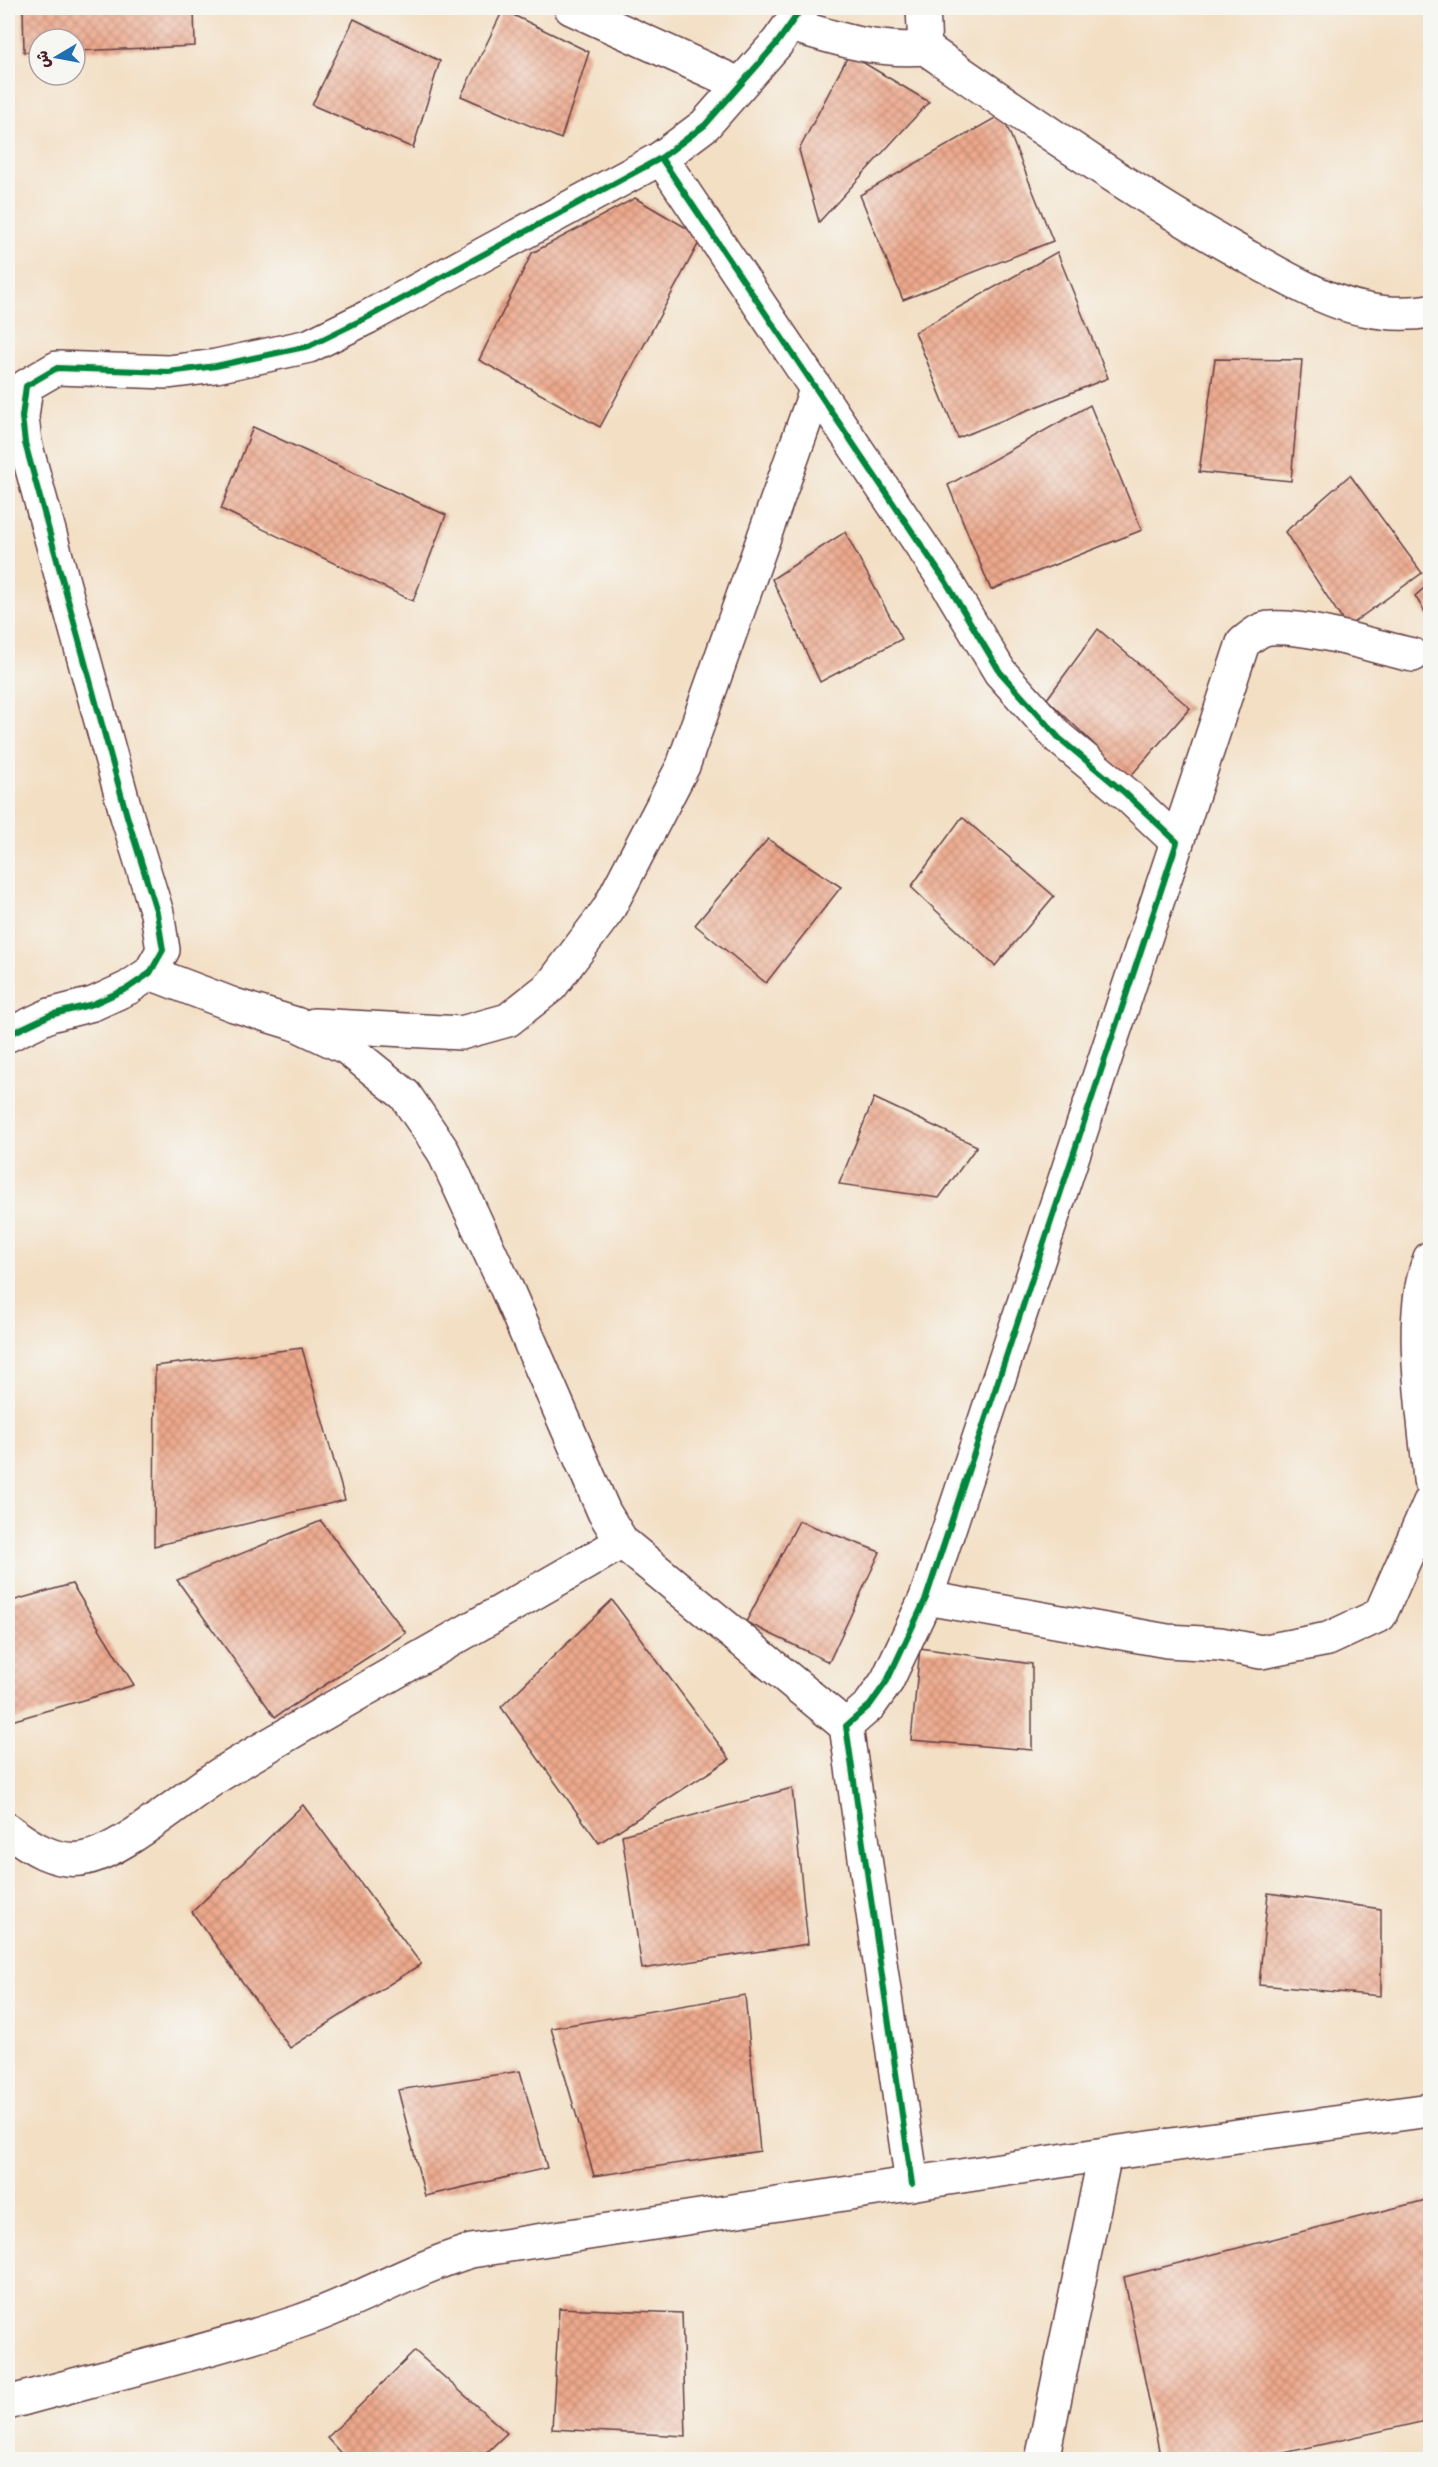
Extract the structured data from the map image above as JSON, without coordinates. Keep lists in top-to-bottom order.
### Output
{
  "north": "left"
}
